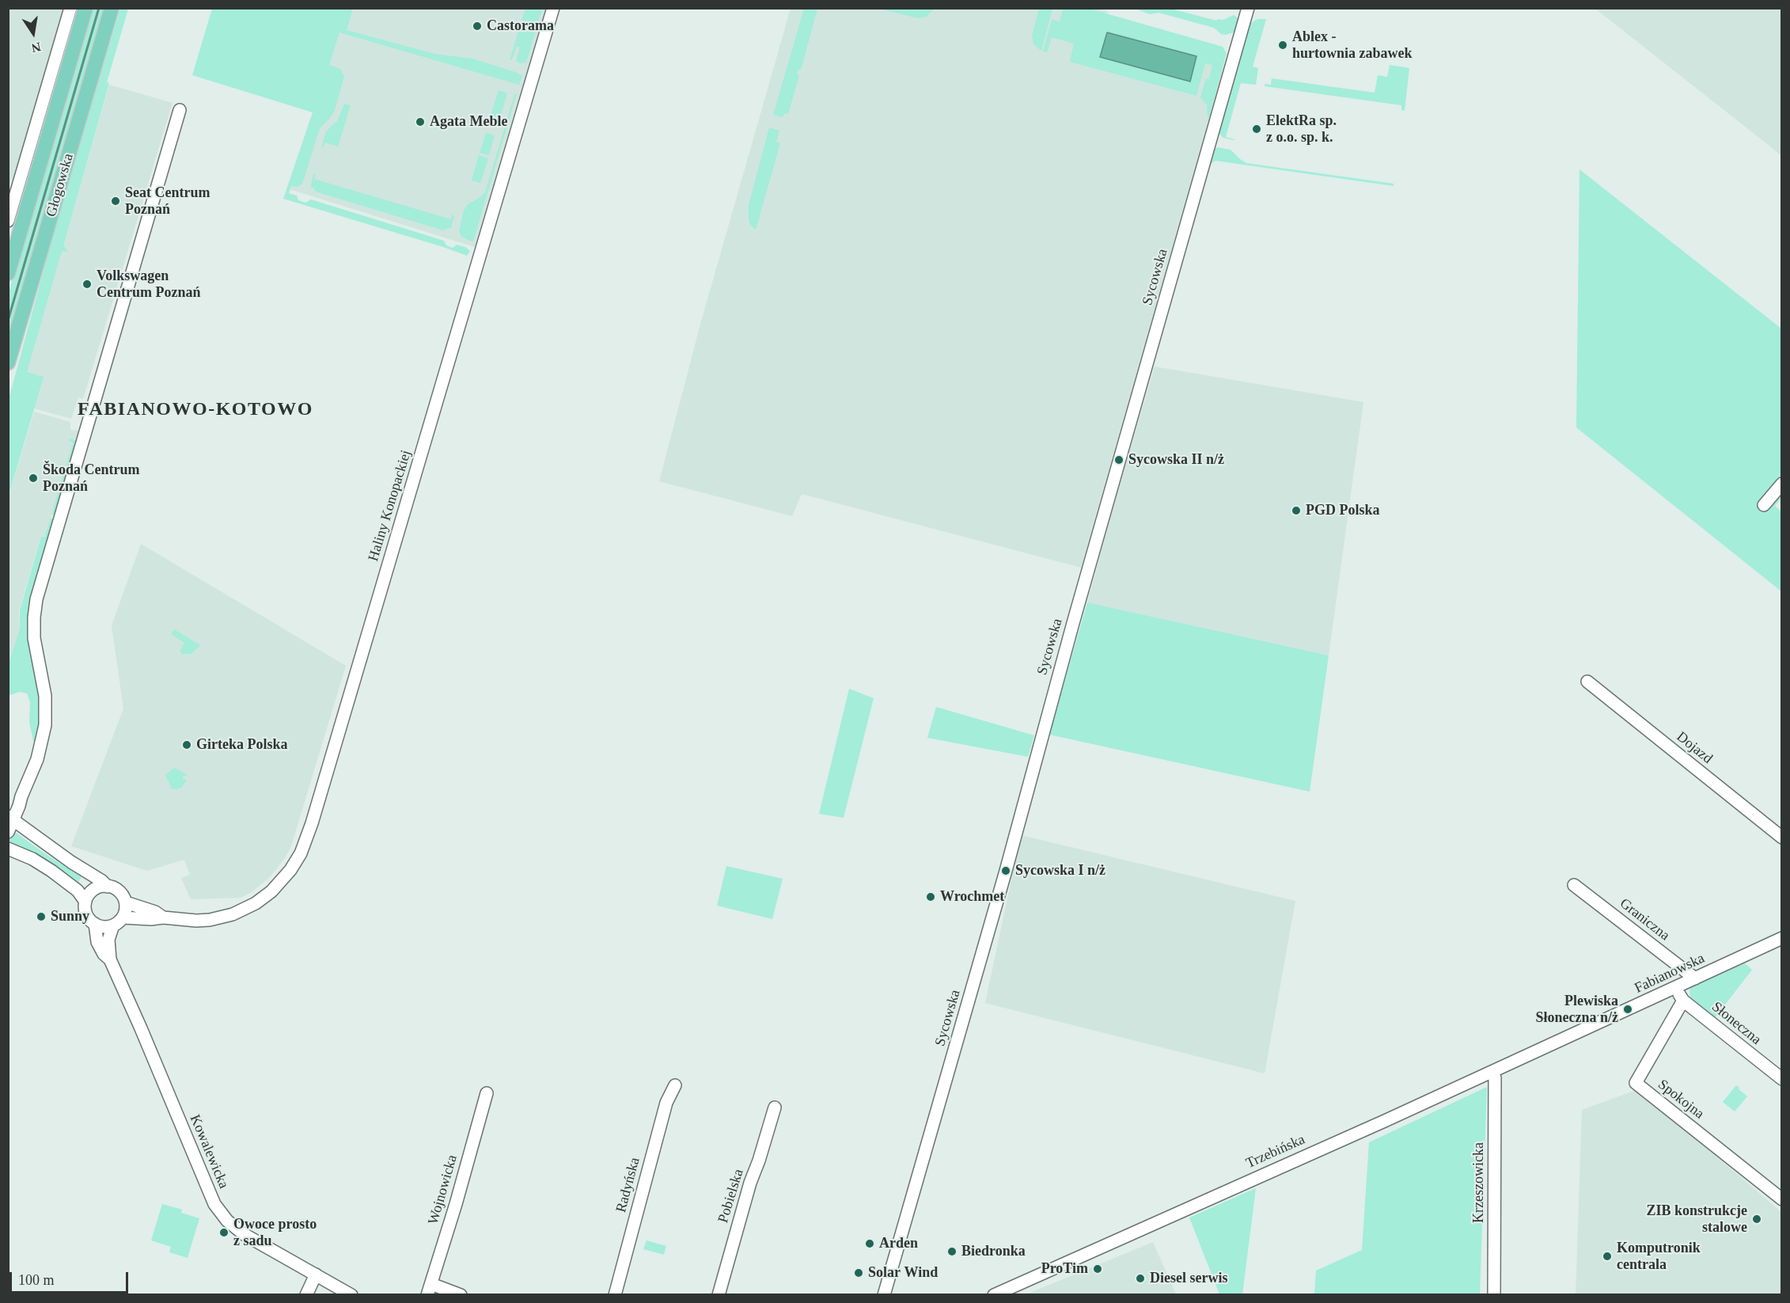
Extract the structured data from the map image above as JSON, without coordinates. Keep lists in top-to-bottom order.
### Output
{
  "streets": {
    "main road": ["Głogowska"],
    "street": [
      "Sycowska",
      "Haliny Konopackiej",
      "Dojazd",
      "Graniczna",
      "Fabianowska",
      "Słoneczna",
      "Spokojna",
      "Kowalewicka",
      "Trzebińska",
      "Krzeszowicka",
      "Radyńska",
      "Wojnowicka",
      "Pobielska"
    ]
  },
  "crossings": [
    ["Haliny Konopackiej", "Kowalewicka"],
    ["Graniczna", "Fabianowska"],
    ["Fabianowska", "Słoneczna"],
    ["Fabianowska", "Trzebińska"],
    ["Słoneczna", "Spokojna"],
    ["Trzebińska", "Krzeszowicka"]
  ],
  "districts": ["FABIANOWO-KOTOWO"],
  "places": [
    "Castorama",
    "Ablex - hurtownia zabawek",
    "Agata Meble",
    "ElektRa sp. z o.o. sp. k.",
    "Seat Centrum Poznań",
    "Volkswagen Centrum Poznań",
    "Sycowska II n/ż",
    "Škoda Centrum Poznań",
    "PGD Polska",
    "Girteka Polska",
    "Sycowska I n/ż",
    "Wrochmet",
    "Sunny",
    "Plewiska Słoneczna n/ż",
    "ZIB konstrukcje stalowe",
    "Owoce prosto z sadu",
    "Arden",
    "Biedronka",
    "Komputronik centrala",
    "ProTim",
    "Solar Wind",
    "Diesel serwis"
  ],
  "scale_bar": "100 m",
  "north": "bottom"
}
